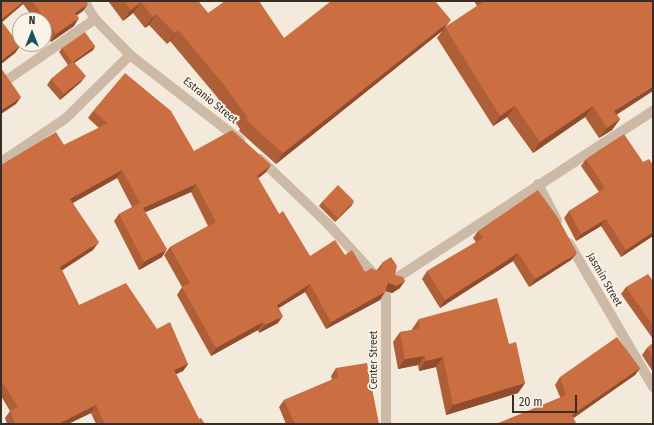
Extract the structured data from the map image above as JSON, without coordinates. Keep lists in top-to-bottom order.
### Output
{
  "streets": {
    "street": ["Estranio Street", "Jasmin Street", "Center Street"]
  },
  "scale_bar": "20 m",
  "north": "top"
}
